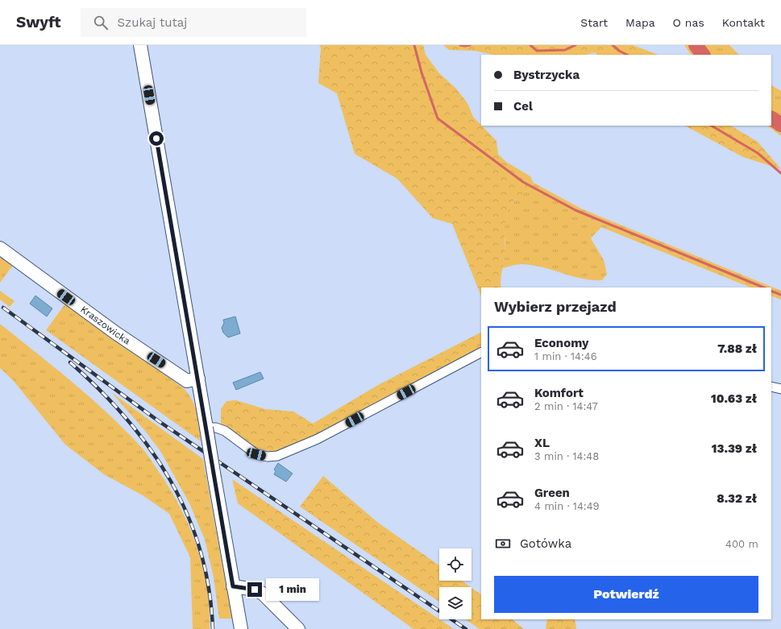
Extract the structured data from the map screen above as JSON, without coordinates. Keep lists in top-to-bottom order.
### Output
{
  "streets": {
    "street": ["Kraszowicka"]
  },
  "page": {
    "header": "Swyft",
    "search": "Szukaj tutaj",
    "nav": [
      "Start",
      "Mapa",
      "O nas",
      "Kontakt"
    ],
    "banner": ["Bystrzycka", "Cel"],
    "heading": "Wybierz przejazd",
    "list": [
      {
        "name": "Economy",
        "note": "1 min · 14:46",
        "value": "7.88 zł"
      },
      {
        "name": "Komfort",
        "note": "2 min · 14:47",
        "value": "10.63 zł"
      },
      {
        "name": "XL",
        "note": "3 min · 14:48",
        "value": "13.39 zł"
      },
      {
        "name": "Green",
        "note": "4 min · 14:49",
        "value": "8.32 zł"
      }
    ],
    "pay": ["Gotówka", "400 m"],
    "buttons": "Potwierdź",
    "bubble": "1 min"
  }
}
